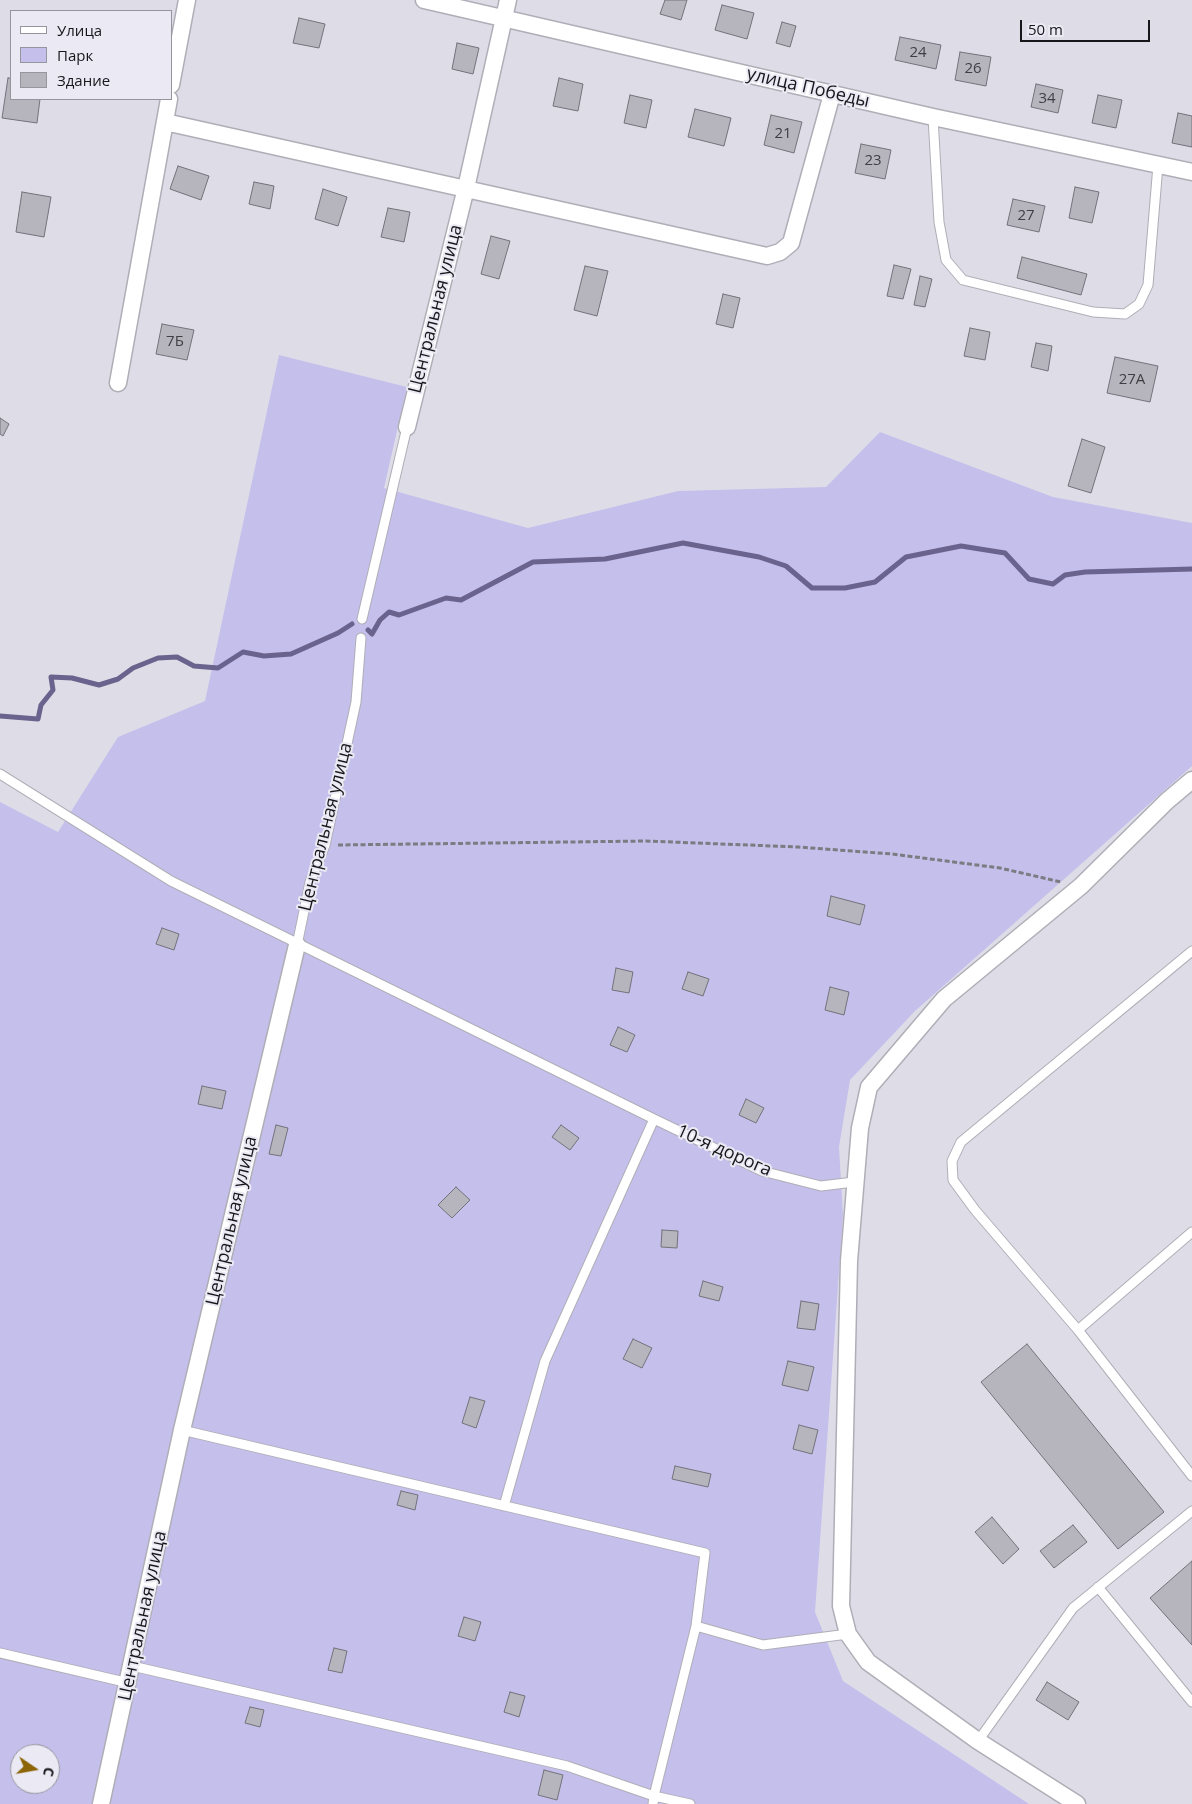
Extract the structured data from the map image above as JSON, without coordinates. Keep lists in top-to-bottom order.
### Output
{
  "streets": {
    "street": ["улица Победы", "Центральная улица"],
    "lane": ["10-я дорога"]
  },
  "crossings": [
    ["улица Победы", "Центральная улица"],
    ["Центральная улица", "10-я дорога"]
  ],
  "house_numbers": [
    "24",
    "26",
    "34",
    "21",
    "23",
    "27",
    "7Б",
    "27А"
  ],
  "legend": ["Улица", "Парк", "Здание"],
  "scale_bar": "50 m",
  "north": "right"
}
